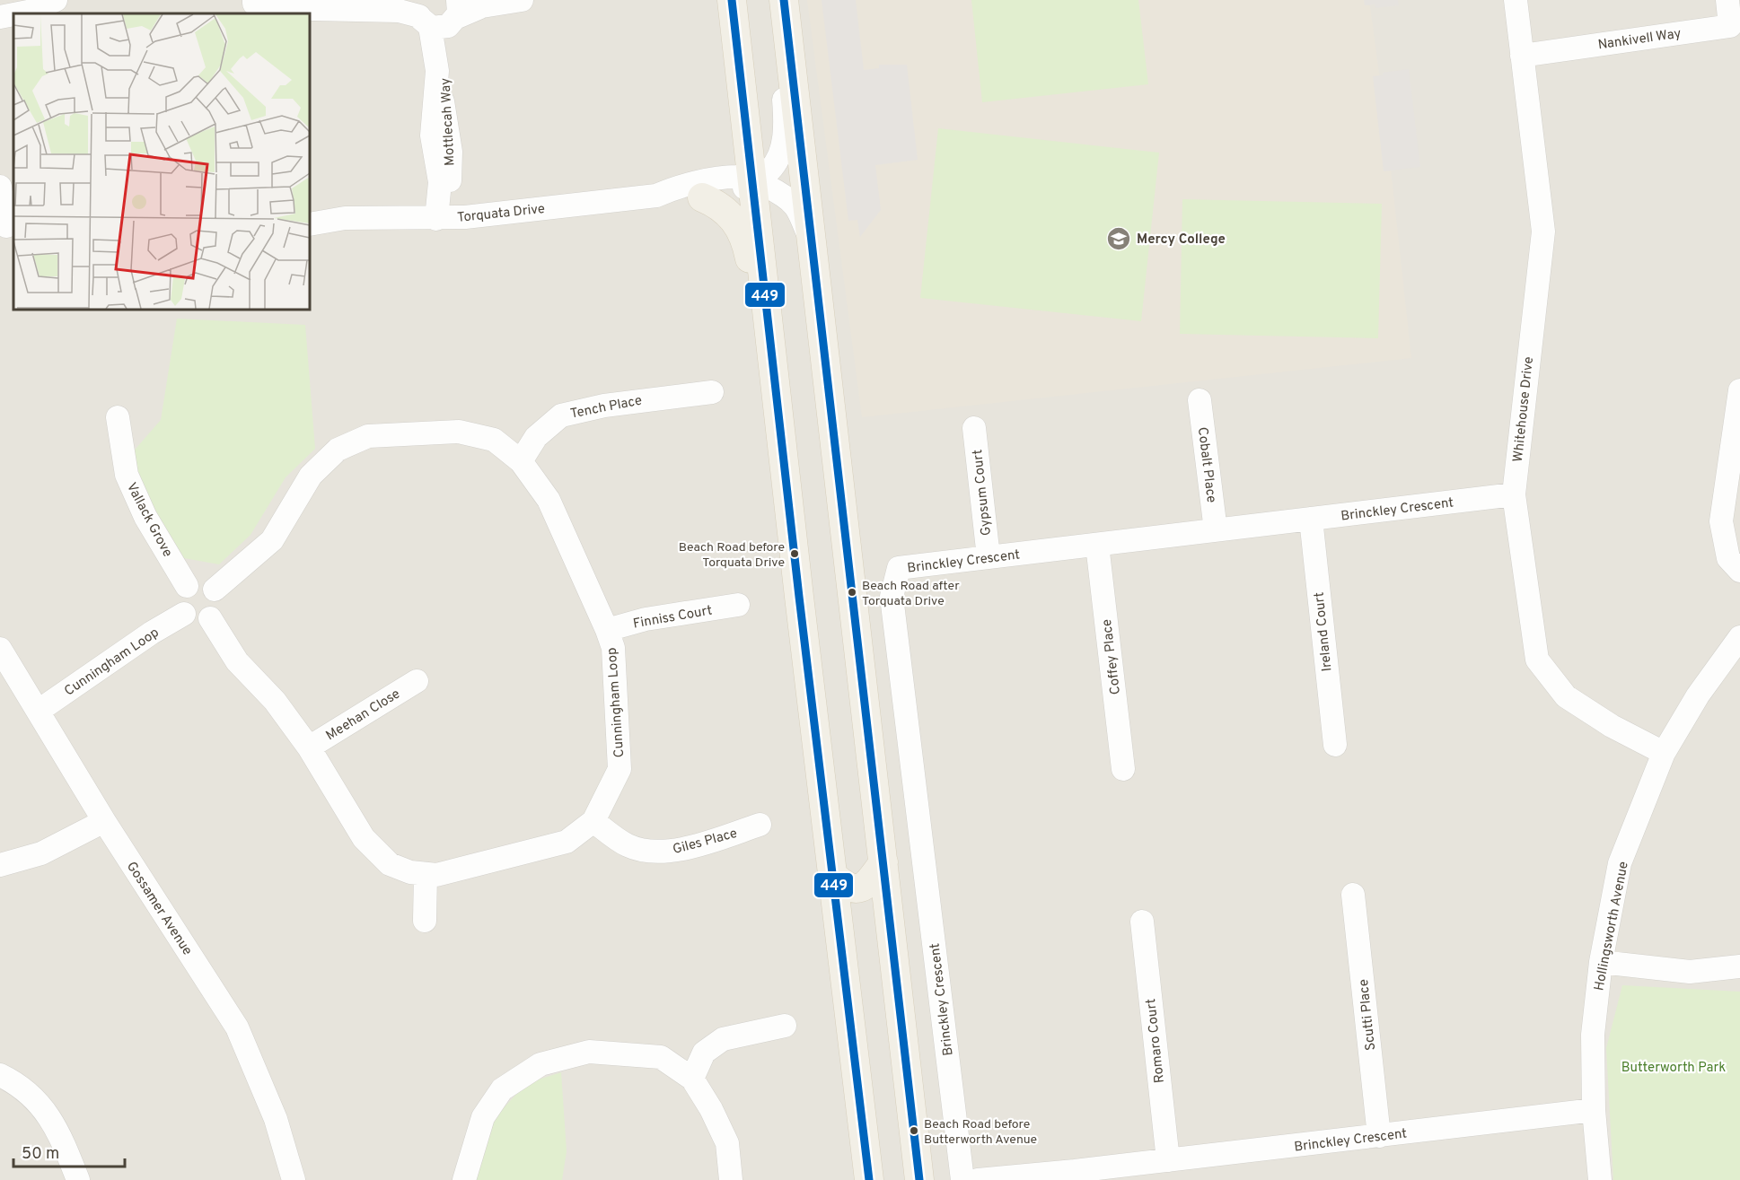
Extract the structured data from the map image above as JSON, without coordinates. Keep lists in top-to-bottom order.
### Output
{
  "streets": {
    "street": [
      "Nankivell Way",
      "Mottlecah Way",
      "Torquata Drive",
      "Tench Place",
      "Whitehouse Drive",
      "Cobalt Place",
      "Gypsum Court",
      "Brinckley Crescent",
      "Vallack Grove",
      "Finniss Court",
      "Ireland Court",
      "Coffey Place",
      "Cunningham Loop",
      "Meehan Close",
      "Giles Place",
      "Gossamer Avenue",
      "Hollingsworth Avenue",
      "Scutti Place",
      "Romaro Court"
    ]
  },
  "crossings": [
    ["Nankivell Way", "Whitehouse Drive"],
    ["Mottlecah Way", "Torquata Drive"],
    ["Tench Place", "Cunningham Loop"],
    ["Whitehouse Drive", "Brinckley Crescent"],
    ["Whitehouse Drive", "Hollingsworth Avenue"],
    ["Cobalt Place", "Brinckley Crescent"],
    ["Gypsum Court", "Brinckley Crescent"],
    ["Brinckley Crescent", "Ireland Court"],
    ["Brinckley Crescent", "Coffey Place"],
    ["Brinckley Crescent", "Hollingsworth Avenue"],
    ["Brinckley Crescent", "Scutti Place"],
    ["Brinckley Crescent", "Romaro Court"],
    ["Vallack Grove", "Cunningham Loop"],
    ["Finniss Court", "Cunningham Loop"],
    ["Cunningham Loop", "Meehan Close"],
    ["Cunningham Loop", "Giles Place"],
    ["Cunningham Loop", "Gossamer Avenue"]
  ],
  "parks": ["Butterworth Park"],
  "places": {
    "school or university": ["Mercy College"],
    "other": ["Beach Road before Torquata Drive", "Beach Road after Torquata Drive", "Beach Road before Butterworth Avenue"]
  },
  "lines": ["transit line 449"],
  "scale_bar": "50 m"
}
